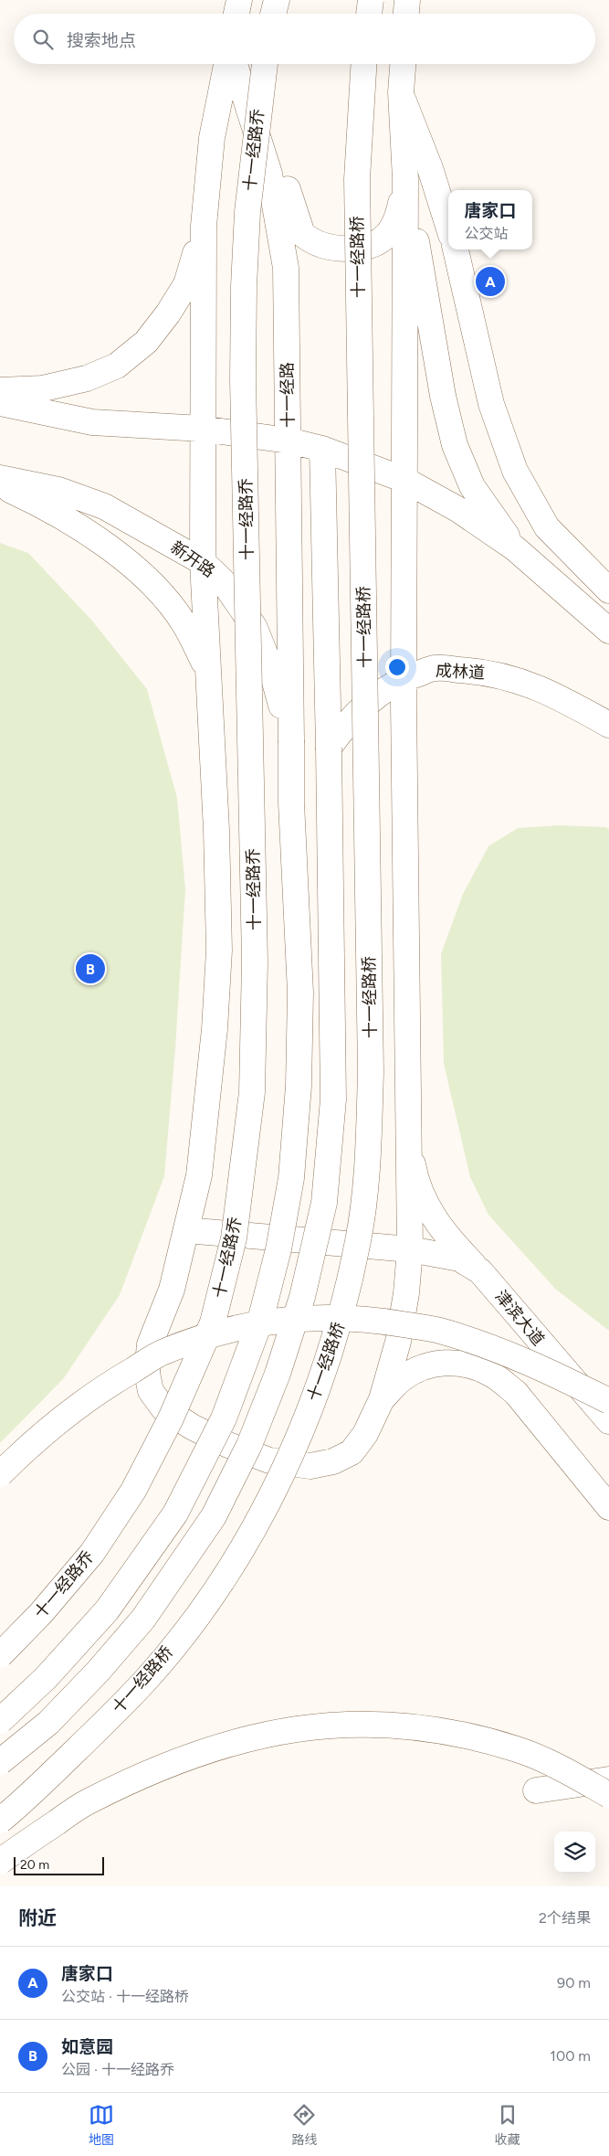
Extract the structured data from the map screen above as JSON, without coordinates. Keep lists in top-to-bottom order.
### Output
{
  "streets": {
    "main road": [
      "十一经路乔",
      "十一经路桥",
      "十一经路",
      "新开路",
      "成林道",
      "津滨大道"
    ]
  },
  "crossings": [
    ["十一经路", "新开路"]
  ],
  "scale_bar": "20 m",
  "page": {
    "search": "搜索地点",
    "popup": ["唐家口", "公交站"],
    "pins": ["A", "B"],
    "scale": "20 m",
    "heading": ["附近", "2个结果"],
    "list": [
      {
        "mark": "A",
        "name": "唐家口",
        "note": "公交站 · 十一经路桥",
        "value": "90 m"
      },
      {
        "mark": "B",
        "name": "如意园",
        "note": "公园 · 十一经路乔",
        "value": "100 m"
      }
    ],
    "nav": ["地图", "路线", "收藏"]
  }
}
